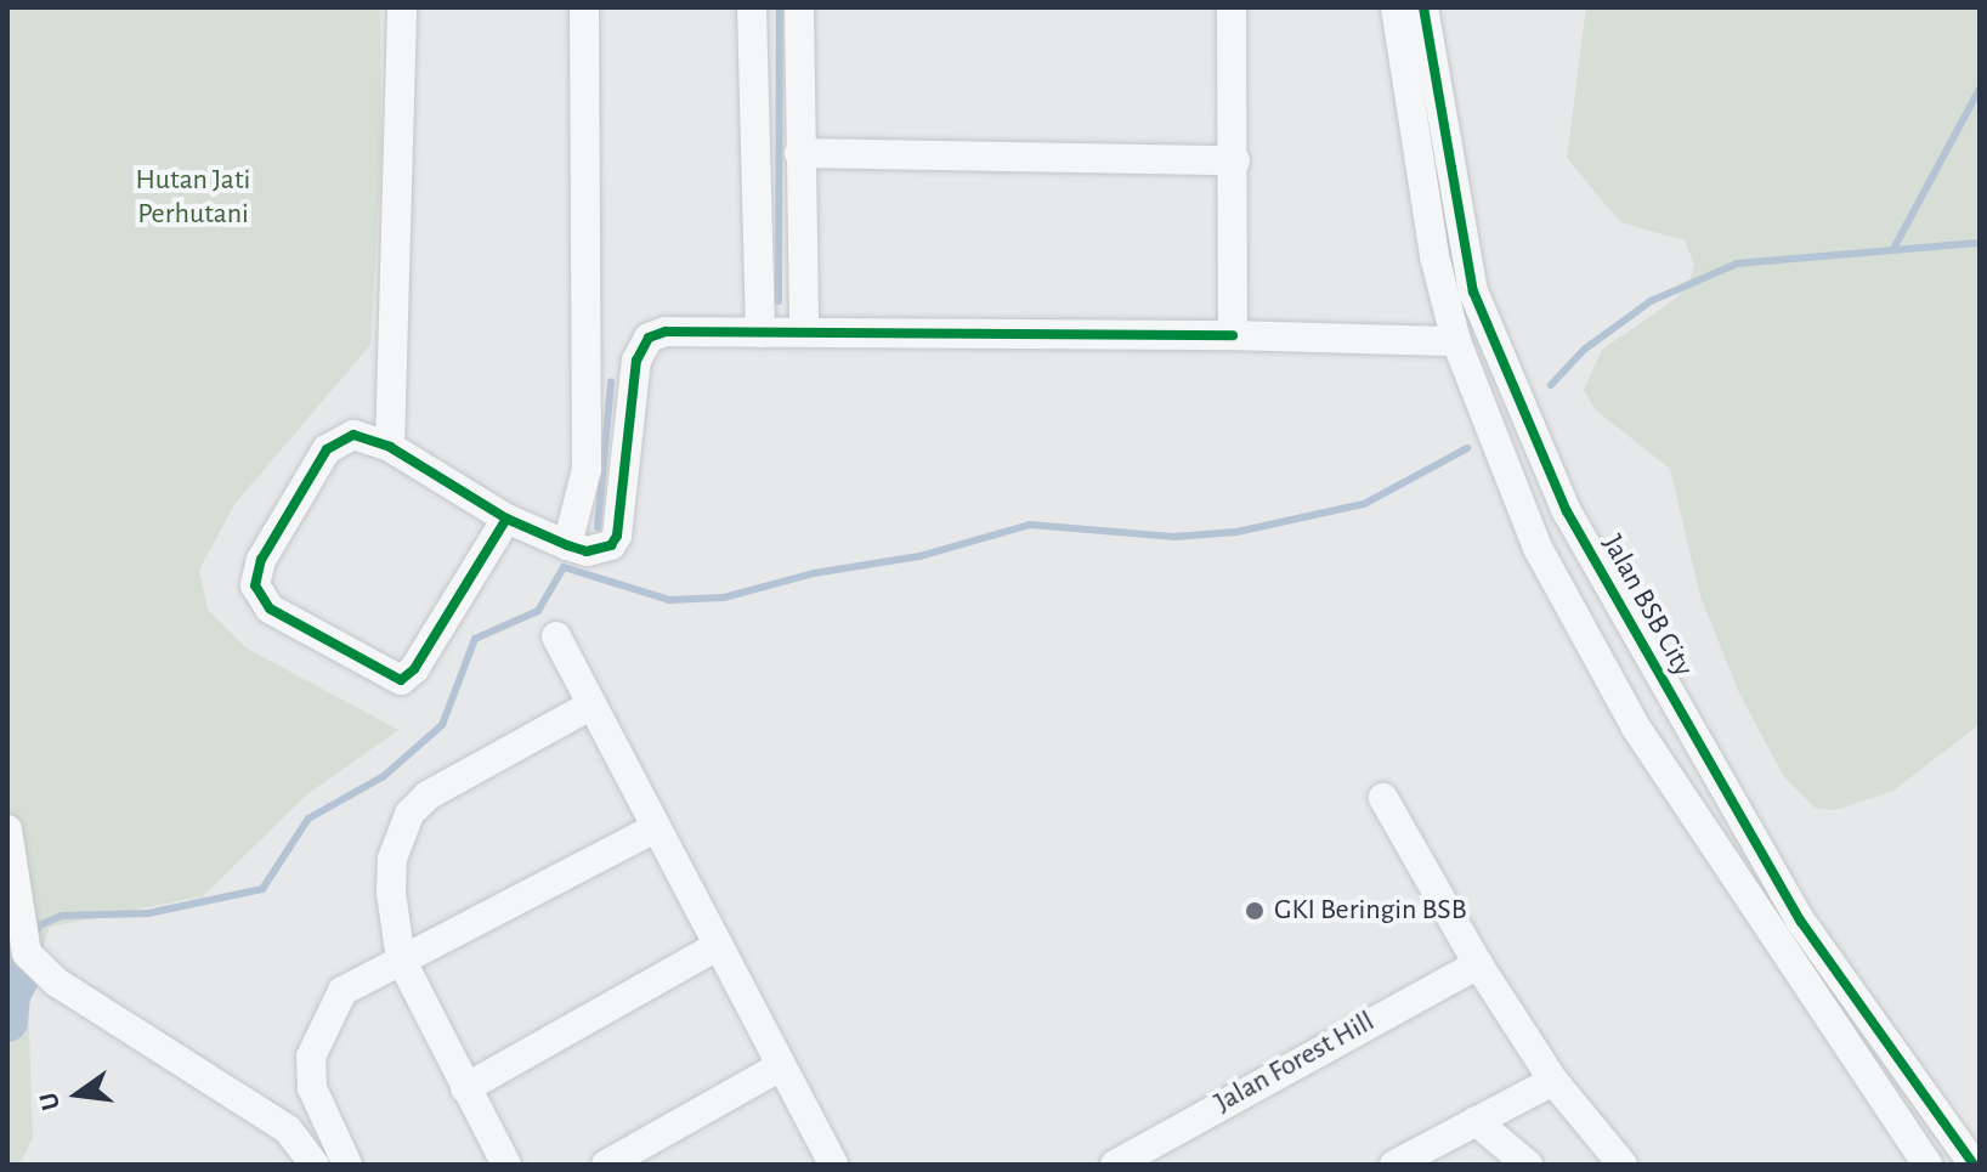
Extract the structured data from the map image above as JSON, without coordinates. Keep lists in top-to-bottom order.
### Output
{
  "streets": {
    "street": ["Jalan BSB City", "Jalan Forest Hill"]
  },
  "parks": ["Hutan Jati Perhutani"],
  "places": ["GKI Beringin BSB"],
  "north": "left"
}
